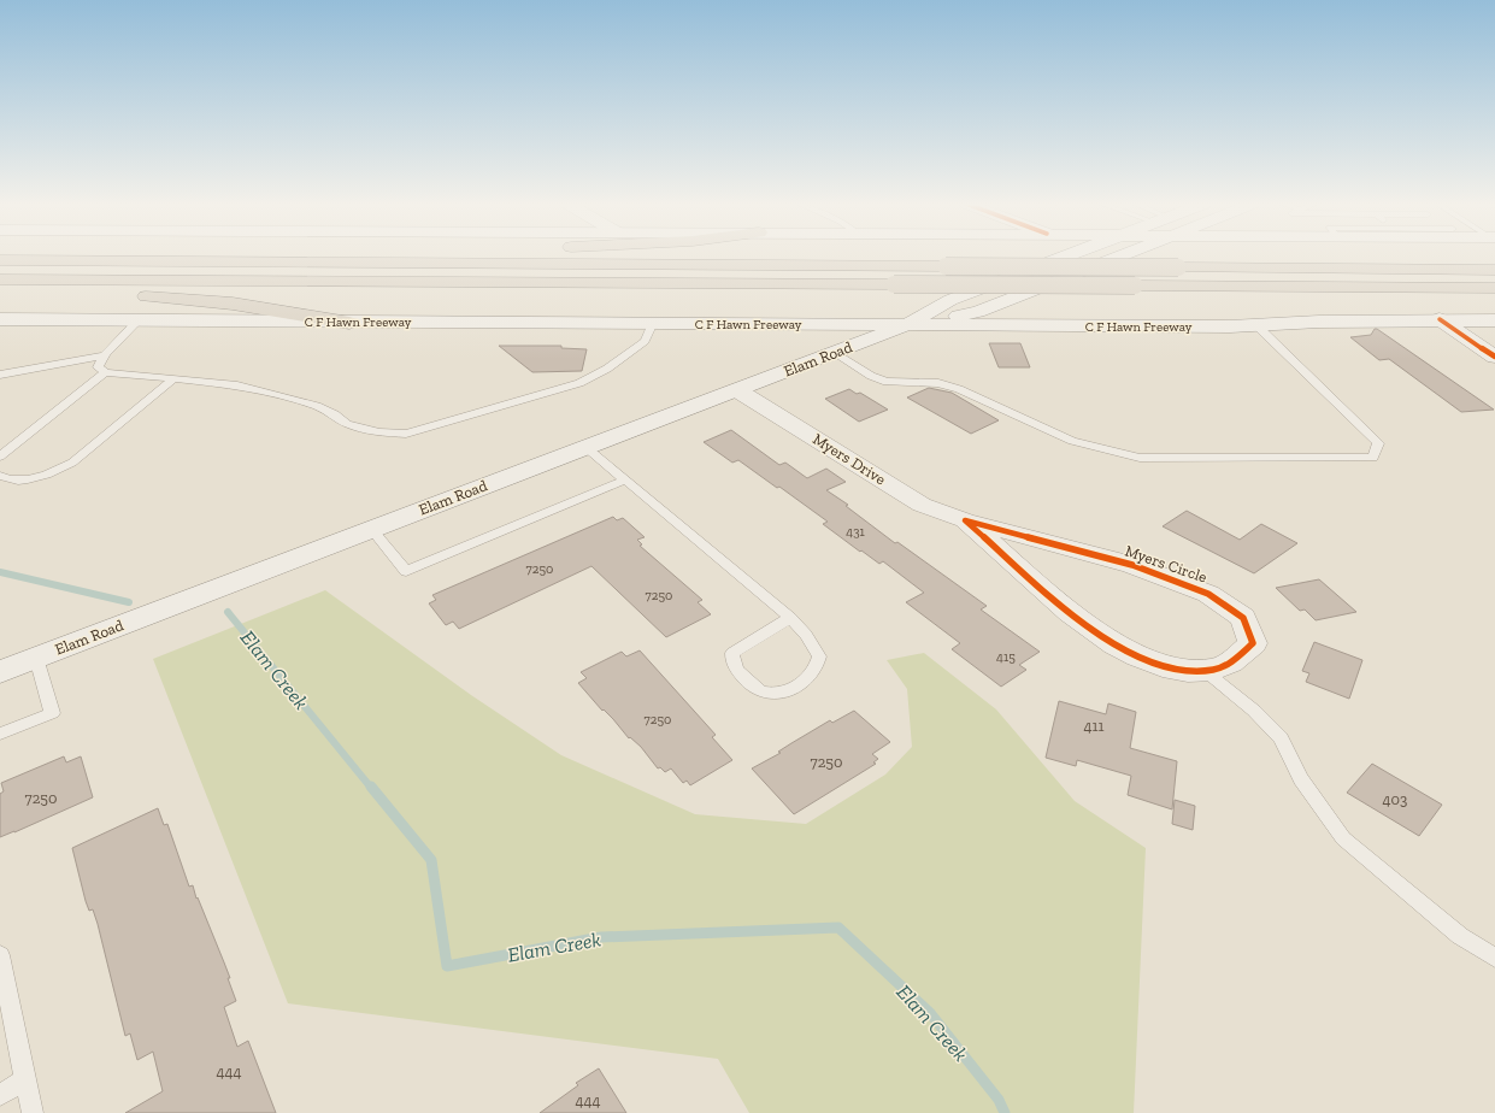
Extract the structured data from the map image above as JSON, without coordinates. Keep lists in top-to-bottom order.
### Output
{
  "streets": {
    "main road": [
      "C F Hawn Freeway",
      "Elam Road",
      "Myers Drive",
      "Myers Circle"
    ]
  },
  "crossings": [
    ["C F Hawn Freeway", "Elam Road"],
    ["Elam Road", "Myers Drive"],
    ["Myers Drive", "Myers Circle"]
  ],
  "water": ["Elam Creek"],
  "house_numbers": [
    "431",
    "7250",
    "7250",
    "415",
    "7250",
    "411",
    "7250",
    "7250",
    "403",
    "444",
    "444"
  ]
}
